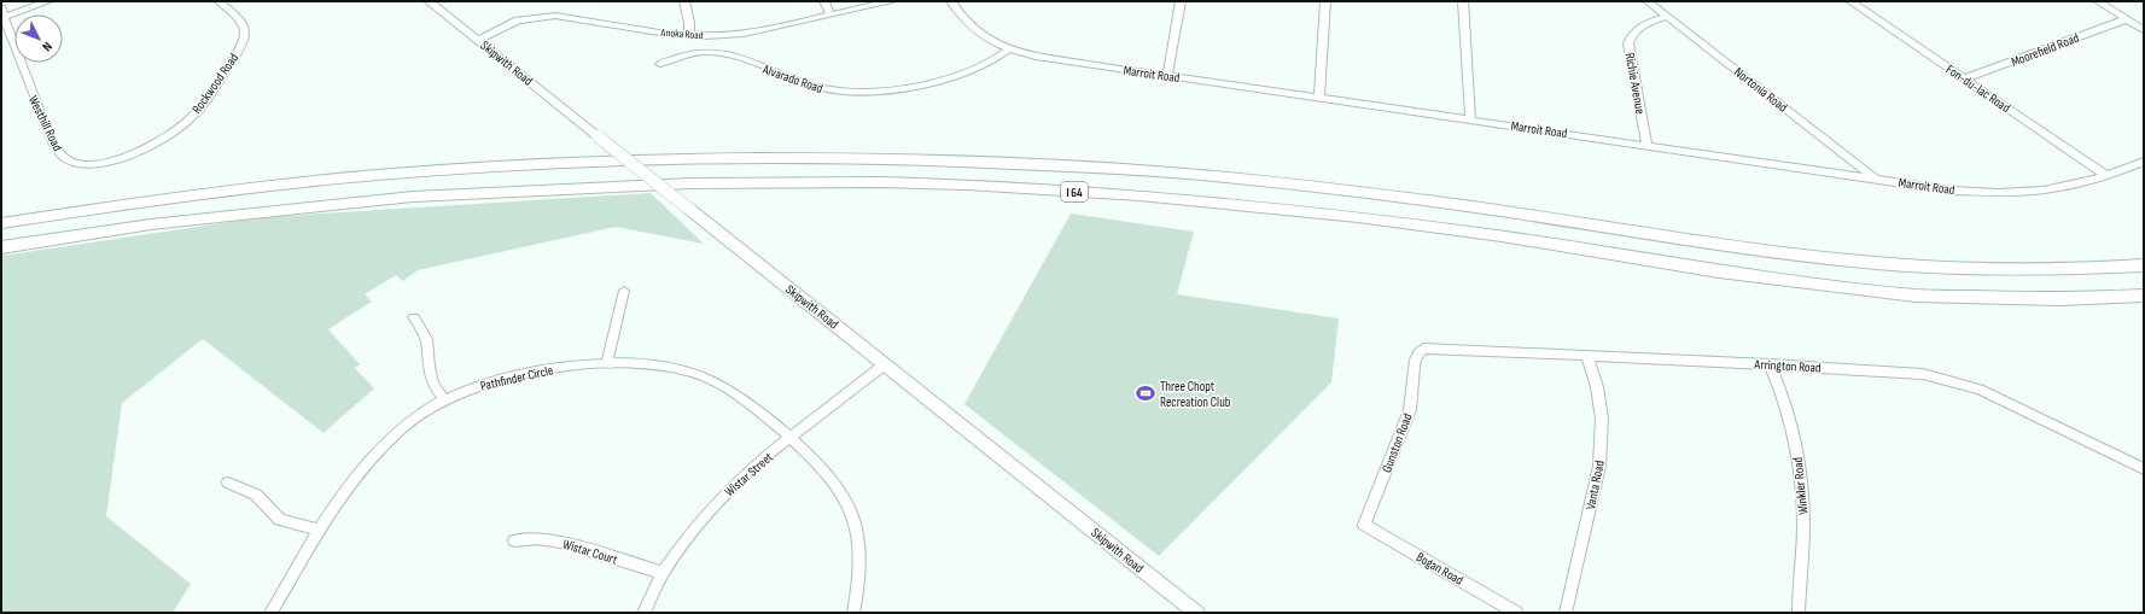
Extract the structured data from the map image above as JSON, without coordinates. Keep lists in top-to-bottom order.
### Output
{
  "streets": {
    "highway": ["I 64"],
    "main road": ["Skipwith Road"],
    "street": [
      "Anoka Road",
      "Moorefield Road",
      "Marroit Road",
      "Alvarado Road",
      "Rockwood Road",
      "Richie Avenue",
      "Fon-du-lac Road",
      "Nortonia Road",
      "Westhill Road",
      "Arrington Road",
      "Pathfinder Circle",
      "Gunston Road",
      "Wistar Street",
      "Vanta Road",
      "Winkler Road",
      "Wistar Court",
      "Bogan Road"
    ]
  },
  "crossings": [
    ["Anoka Road", "Skipwith Road"],
    ["Moorefield Road", "Fon-du-lac Road"],
    ["Skipwith Road", "Wistar Street"],
    ["Marroit Road", "Alvarado Road"],
    ["Marroit Road", "Richie Avenue"],
    ["Marroit Road", "Fon-du-lac Road"],
    ["Marroit Road", "Nortonia Road"],
    ["Rockwood Road", "Westhill Road"],
    ["Richie Avenue", "Nortonia Road"],
    ["Arrington Road", "Gunston Road"],
    ["Arrington Road", "Vanta Road"],
    ["Arrington Road", "Winkler Road"],
    ["Pathfinder Circle", "Wistar Street"],
    ["Gunston Road", "Bogan Road"],
    ["Wistar Street", "Wistar Court"]
  ],
  "places": {
    "sports": ["Three Chopt Recreation Club"]
  },
  "north": "bottom right"
}
